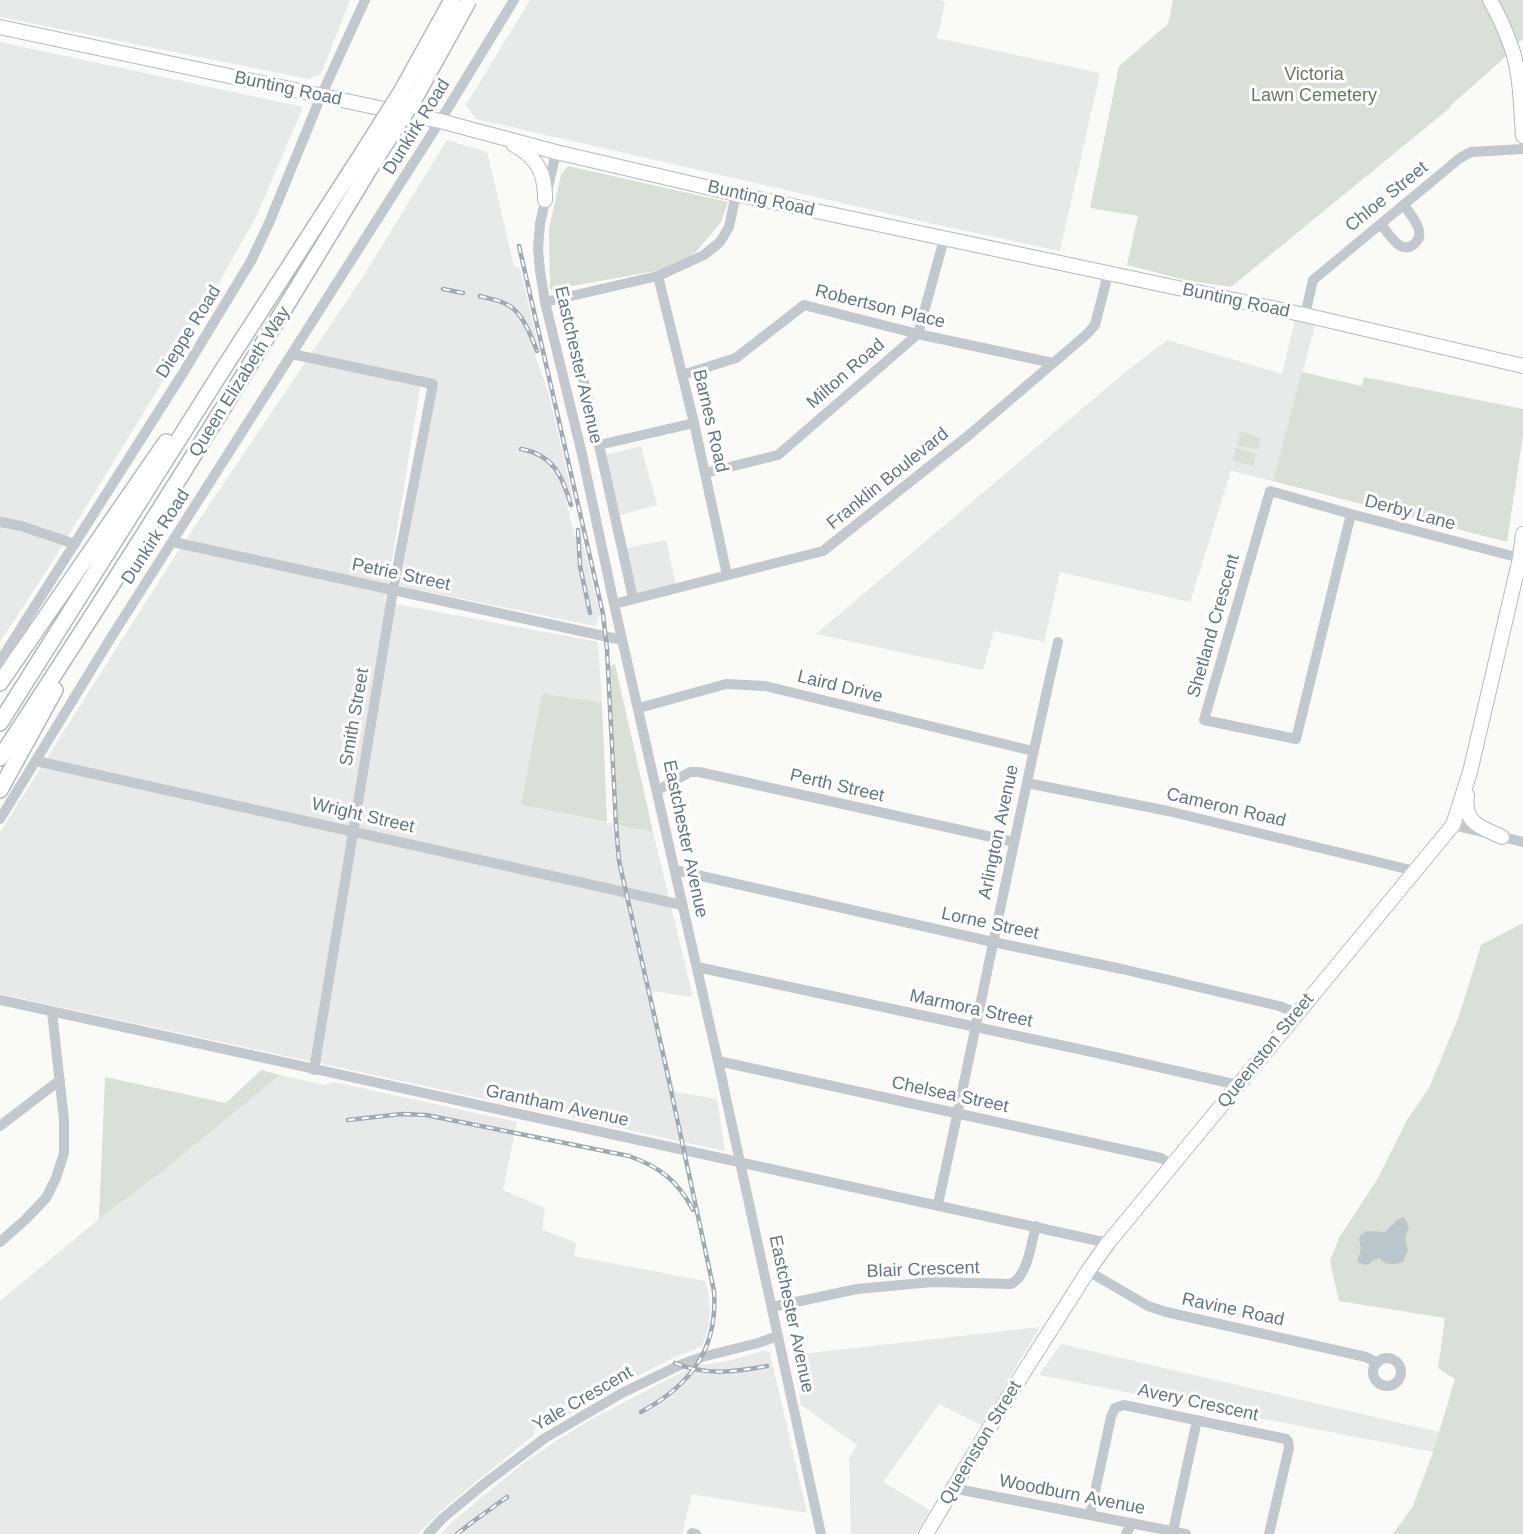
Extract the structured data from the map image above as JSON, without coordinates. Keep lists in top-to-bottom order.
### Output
{
  "streets": {
    "highway": ["Queen Elizabeth Way"],
    "main road": ["Bunting Road", "Queenston Street"],
    "street": [
      "Dunkirk Road",
      "Chloe Street",
      "Robertson Place",
      "Dieppe Road",
      "Eastchester Avenue",
      "Milton Road",
      "Barnes Road",
      "Franklin Boulevard",
      "Derby Lane",
      "Petrie Street",
      "Shetland Crescent",
      "Laird Drive",
      "Smith Street",
      "Perth Street",
      "Cameron Road",
      "Wright Street",
      "Arlington Avenue",
      "Lorne Street",
      "Marmora Street",
      "Chelsea Street",
      "Grantham Avenue",
      "Blair Crescent",
      "Ravine Road",
      "Yale Crescent",
      "Avery Crescent",
      "Woodburn Avenue"
    ]
  },
  "crossings": [
    ["Bunting Road", "Dunkirk Road"],
    ["Bunting Road", "Chloe Street"],
    ["Bunting Road", "Dieppe Road"],
    ["Bunting Road", "Eastchester Avenue"],
    ["Bunting Road", "Franklin Boulevard"],
    ["Dunkirk Road", "Petrie Street"],
    ["Dunkirk Road", "Smith Street"],
    ["Dunkirk Road", "Wright Street"],
    ["Robertson Place", "Milton Road"],
    ["Robertson Place", "Barnes Road"],
    ["Robertson Place", "Franklin Boulevard"],
    ["Eastchester Avenue", "Franklin Boulevard"],
    ["Eastchester Avenue", "Petrie Street"],
    ["Eastchester Avenue", "Laird Drive"],
    ["Eastchester Avenue", "Perth Street"],
    ["Eastchester Avenue", "Wright Street"],
    ["Eastchester Avenue", "Lorne Street"],
    ["Eastchester Avenue", "Marmora Street"],
    ["Eastchester Avenue", "Chelsea Street"],
    ["Eastchester Avenue", "Grantham Avenue"],
    ["Eastchester Avenue", "Blair Crescent"],
    ["Eastchester Avenue", "Yale Crescent"],
    ["Milton Road", "Barnes Road"],
    ["Barnes Road", "Franklin Boulevard"],
    ["Derby Lane", "Shetland Crescent"],
    ["Derby Lane", "Queenston Street"],
    ["Petrie Street", "Smith Street"],
    ["Laird Drive", "Arlington Avenue"],
    ["Smith Street", "Wright Street"],
    ["Smith Street", "Grantham Avenue"],
    ["Perth Street", "Arlington Avenue"],
    ["Cameron Road", "Arlington Avenue"],
    ["Cameron Road", "Queenston Street"],
    ["Arlington Avenue", "Lorne Street"],
    ["Arlington Avenue", "Marmora Street"],
    ["Arlington Avenue", "Chelsea Street"],
    ["Arlington Avenue", "Grantham Avenue"],
    ["Lorne Street", "Queenston Street"],
    ["Marmora Street", "Queenston Street"],
    ["Queenston Street", "Chelsea Street"],
    ["Queenston Street", "Grantham Avenue"],
    ["Queenston Street", "Ravine Road"],
    ["Queenston Street", "Woodburn Avenue"],
    ["Grantham Avenue", "Blair Crescent"],
    ["Avery Crescent", "Woodburn Avenue"]
  ],
  "parks": ["Victoria Lawn Cemetery"]
}
